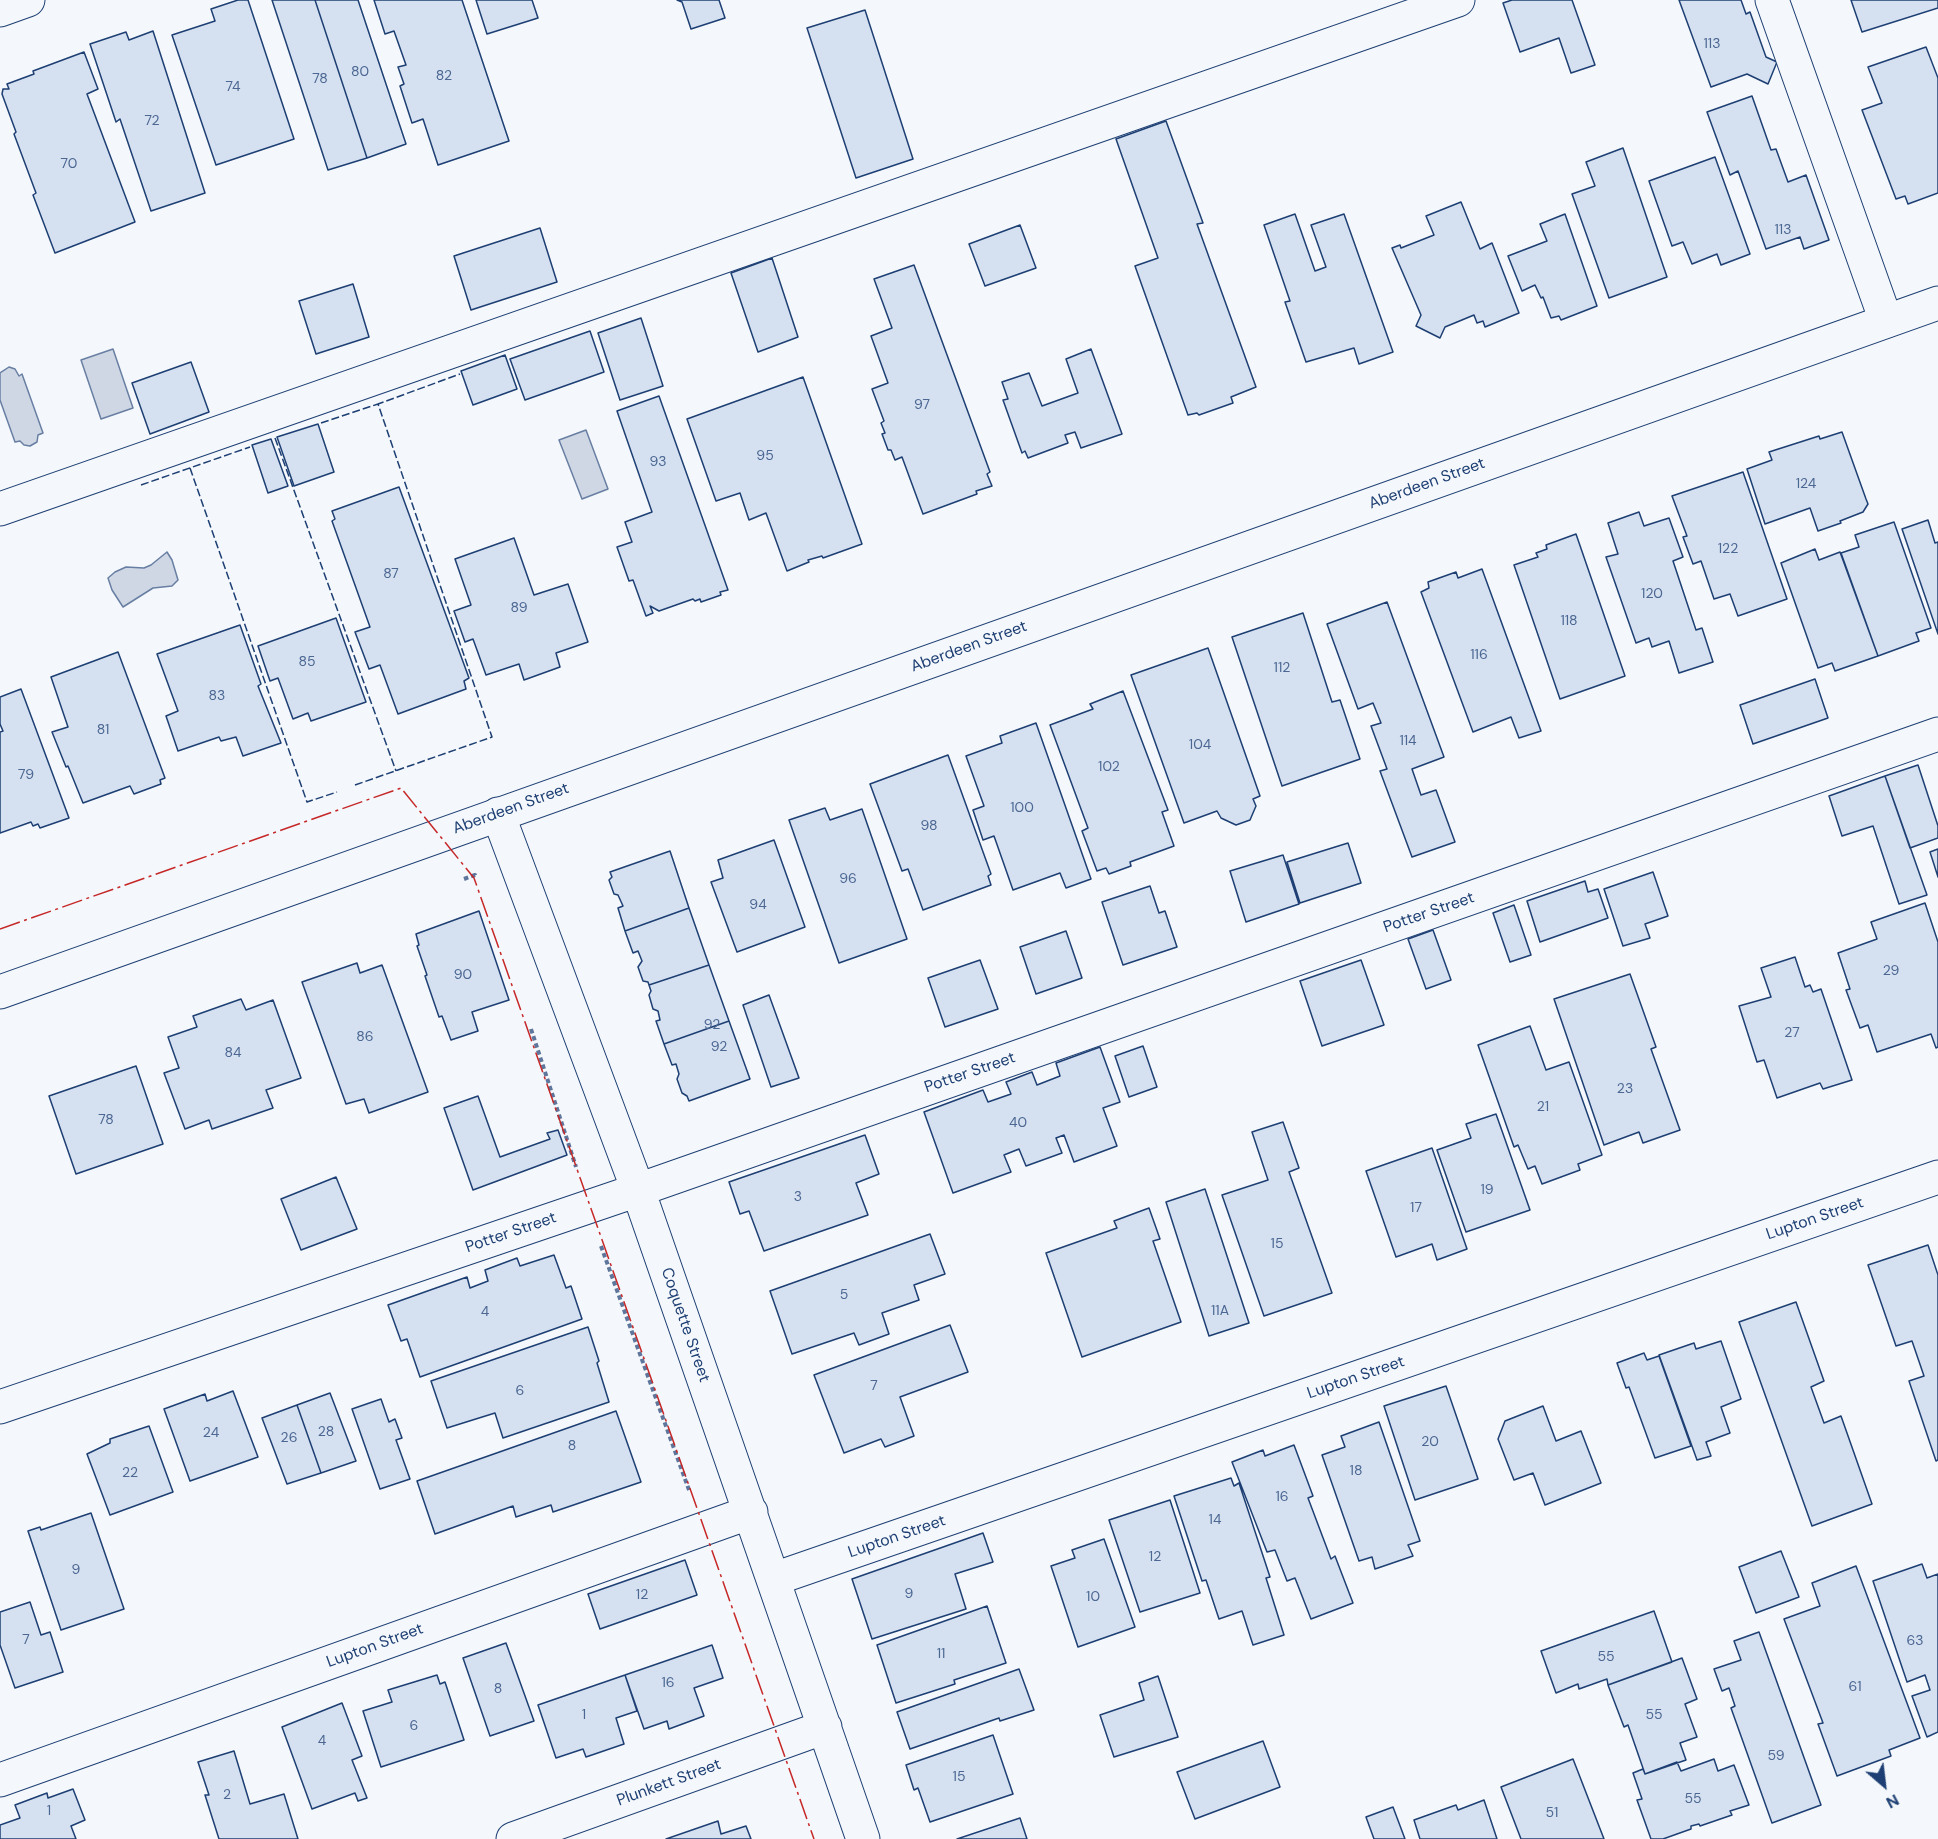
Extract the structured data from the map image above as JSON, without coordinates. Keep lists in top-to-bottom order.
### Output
{
  "streets": {
    "street": [
      "Aberdeen Street",
      "Potter Street",
      "Lupton Street",
      "Coquette Street",
      "Plunkett Street"
    ]
  },
  "crossings": [
    ["Aberdeen Street", "Coquette Street"],
    ["Potter Street", "Coquette Street"],
    ["Lupton Street", "Coquette Street"],
    ["Coquette Street", "Plunkett Street"]
  ],
  "house_numbers": [
    "113",
    "80",
    "82",
    "78",
    "74",
    "72",
    "70",
    "113",
    "97",
    "95",
    "93",
    "124",
    "122",
    "87",
    "120",
    "89",
    "118",
    "116",
    "85",
    "112",
    "83",
    "81",
    "114",
    "104",
    "102",
    "79",
    "100",
    "98",
    "96",
    "94",
    "29",
    "90",
    "92",
    "27",
    "86",
    "92",
    "84",
    "23",
    "21",
    "78",
    "40",
    "19",
    "3",
    "17",
    "15",
    "5",
    "11A",
    "4",
    "7",
    "6",
    "28",
    "24",
    "26",
    "20",
    "8",
    "18",
    "22",
    "16",
    "14",
    "12",
    "9",
    "9",
    "12",
    "10",
    "7",
    "63",
    "11",
    "55",
    "16",
    "61",
    "8",
    "1",
    "55",
    "6",
    "4",
    "59",
    "15",
    "2",
    "55",
    "1",
    "51"
  ],
  "north": "bottom right"
}
